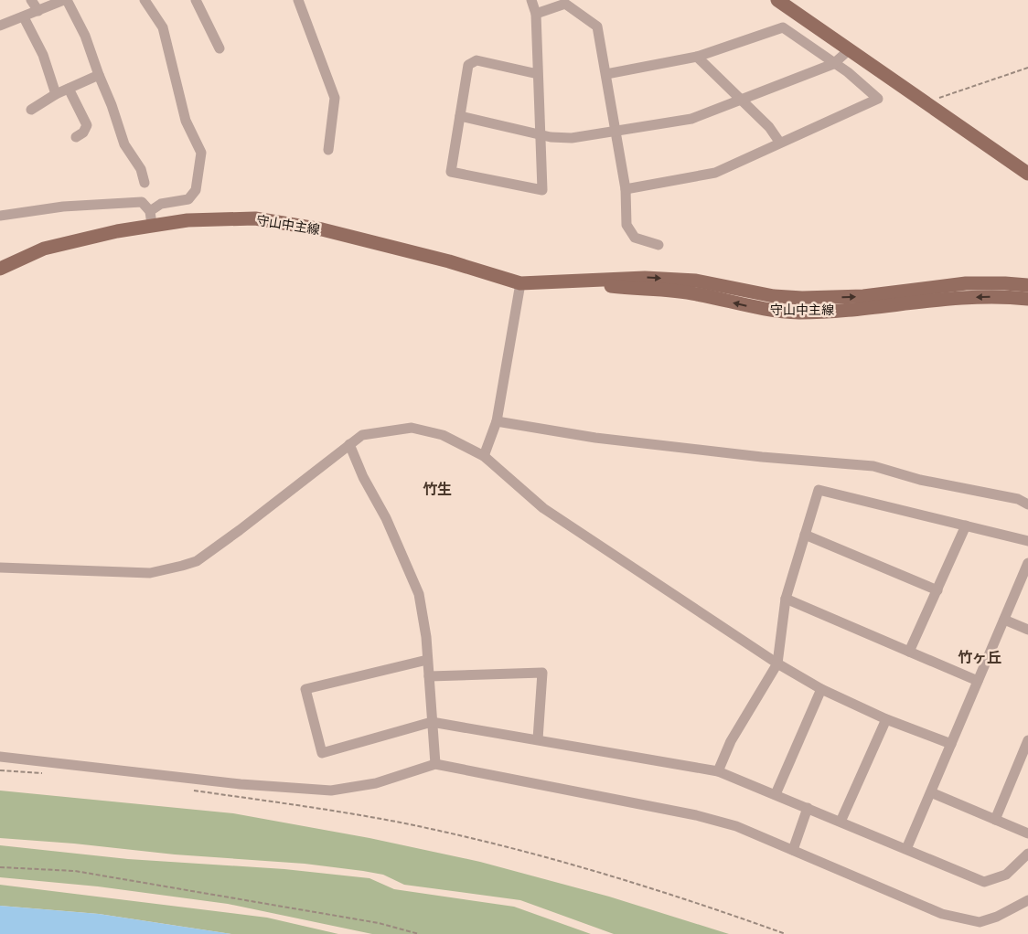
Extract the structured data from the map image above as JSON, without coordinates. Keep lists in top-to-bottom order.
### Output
{
  "streets": {
    "main road": ["守山中主線"]
  },
  "districts": ["竹生", "竹ヶ丘"]
}
